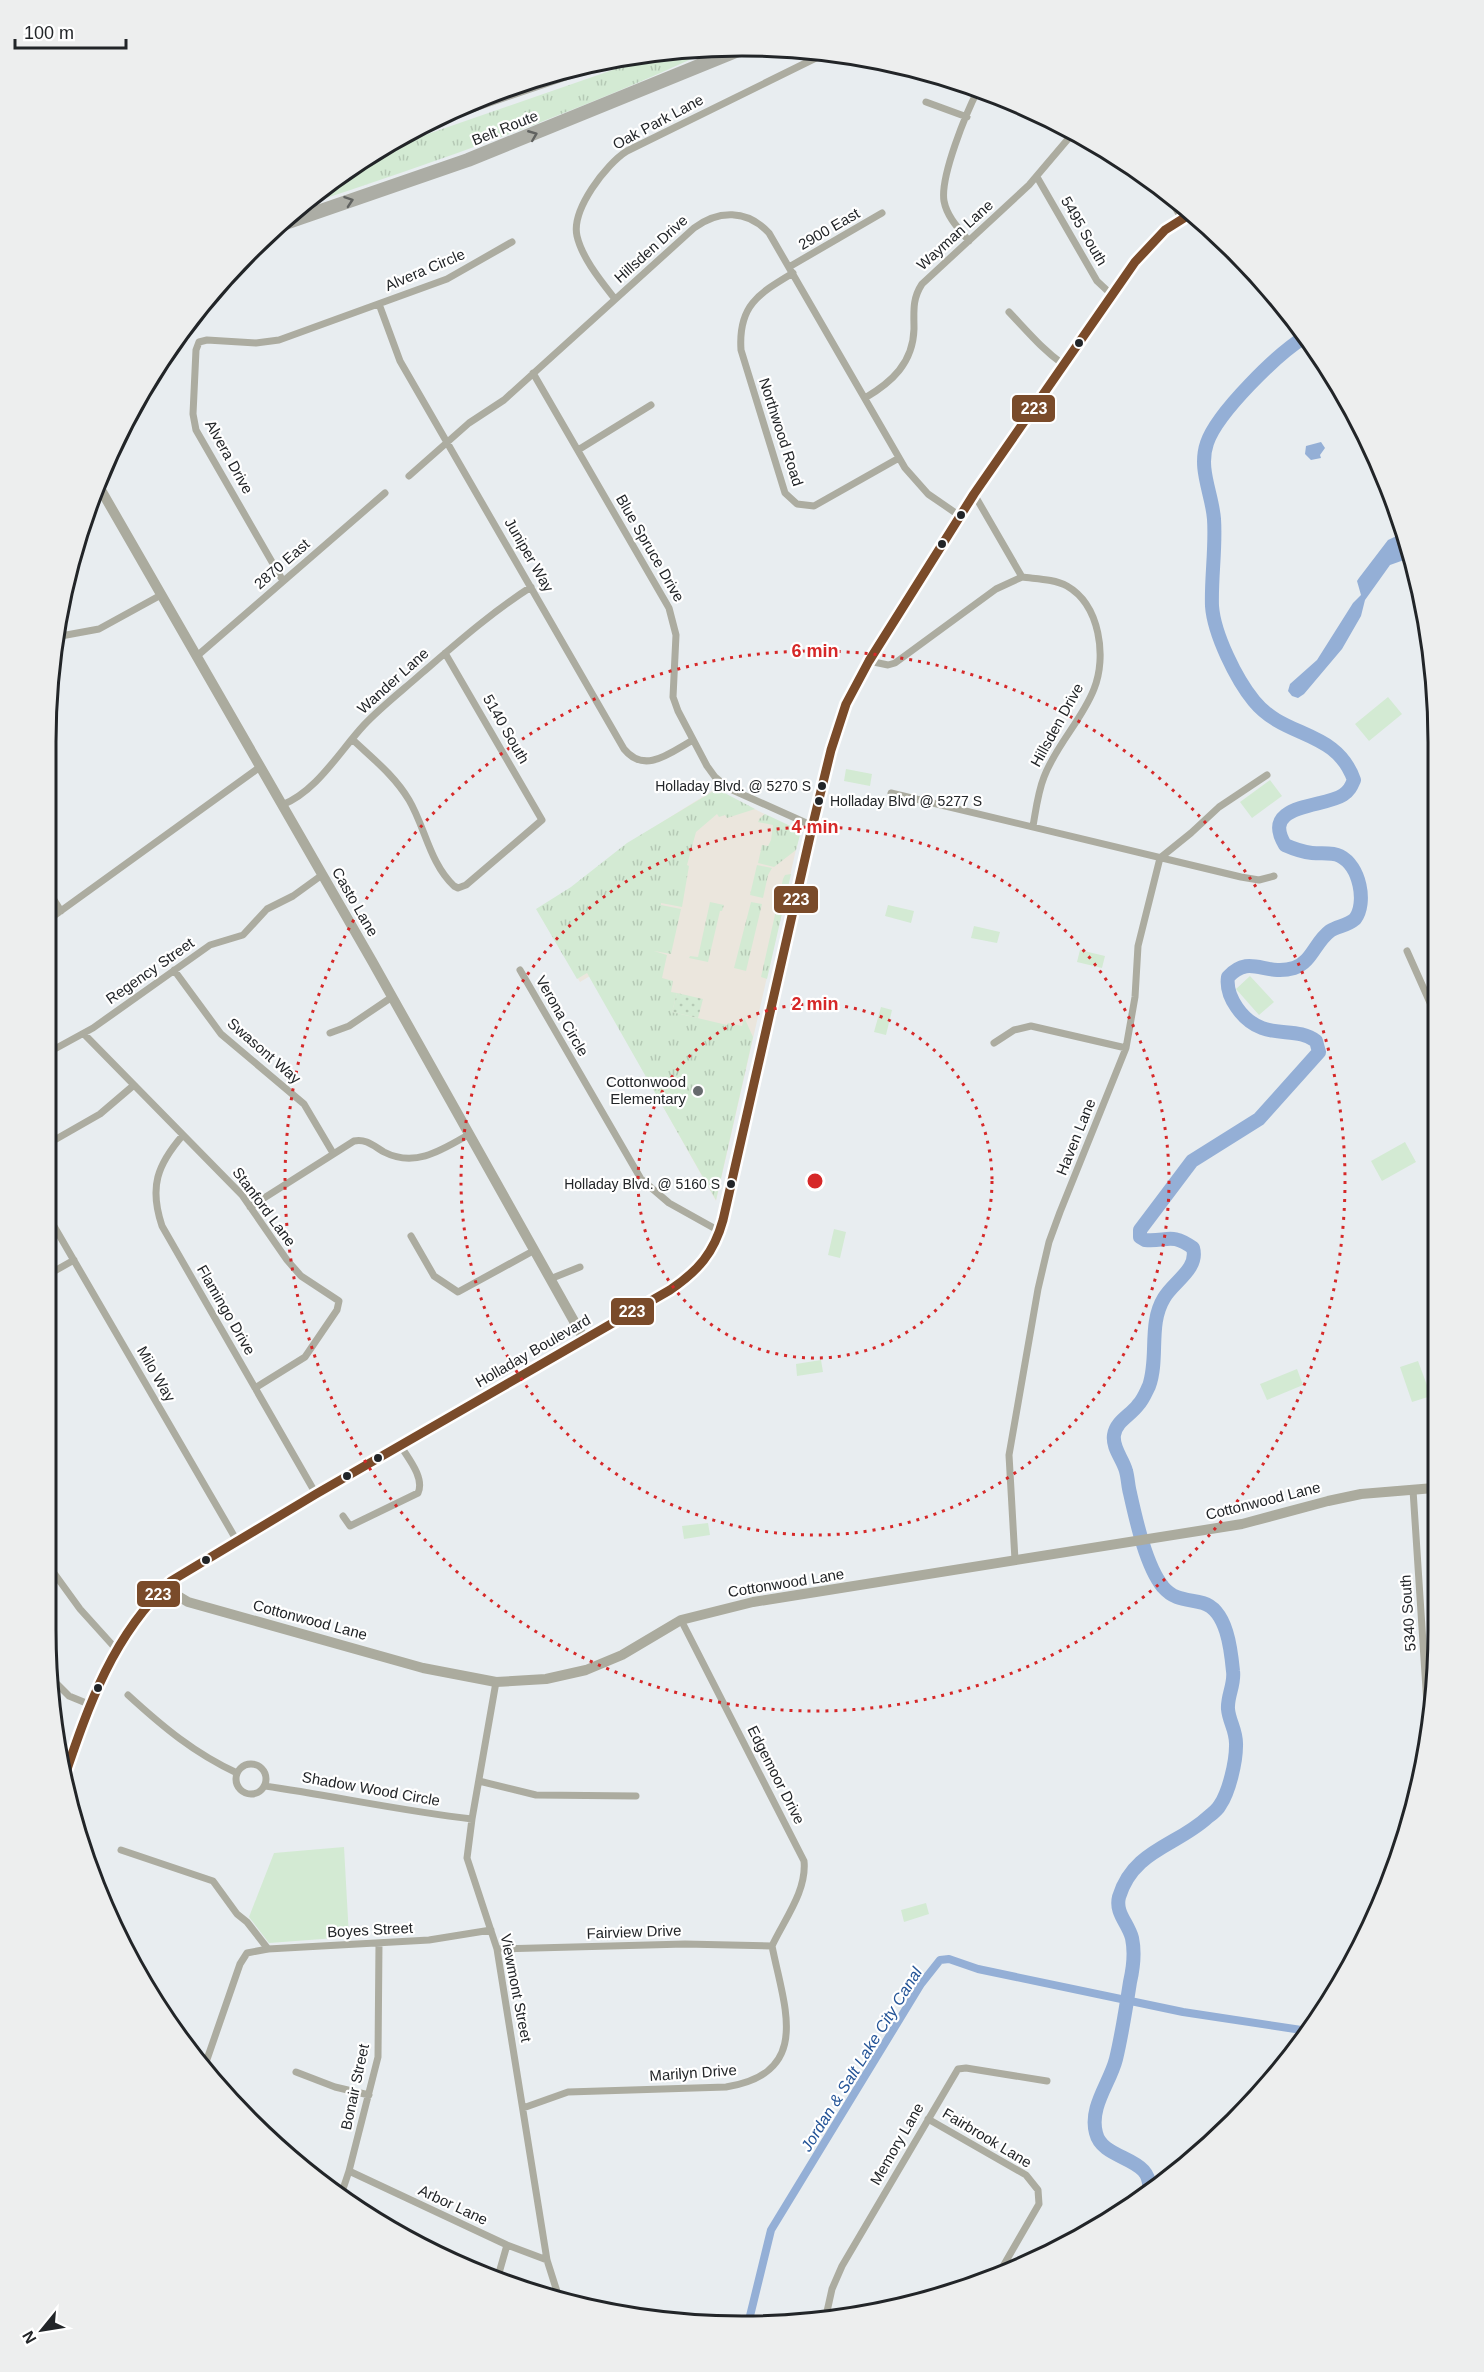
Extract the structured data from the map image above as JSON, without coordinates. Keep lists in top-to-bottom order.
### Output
{
  "streets": {
    "highway": ["Belt Route"],
    "street": [
      "Oak Park Lane",
      "2900 East",
      "5495 South",
      "Wayman Lane",
      "Hillsden Drive",
      "Alvera Circle",
      "Northwood Road",
      "Alvera Drive",
      "Blue Spruce Drive",
      "Juniper Way",
      "2870 East",
      "Wander Lane",
      "5140 South",
      "Casto Lane",
      "Regency Street",
      "Verona Circle",
      "Swasont Way",
      "Haven Lane",
      "Stanford Lane",
      "Flamingo Drive",
      "Holladay Boulevard",
      "Milo Way",
      "Cottonwood Lane",
      "5340 South",
      "Edgemoor Drive",
      "Shadow Wood Circle",
      "Boyes Street",
      "Fairview Drive",
      "Viewmont Street",
      "Marilyn Drive",
      "Bonair Street",
      "Fairbrook Lane",
      "Memory Lane",
      "Arbor Lane"
    ]
  },
  "crossings": [
    ["Oak Park Lane", "Hillsden Drive"],
    ["2900 East", "Hillsden Drive"],
    ["2900 East", "Northwood Road"],
    ["5495 South", "Wayman Lane"],
    ["5495 South", "Holladay Boulevard"],
    ["Wayman Lane", "Hillsden Drive"],
    ["Hillsden Drive", "Northwood Road"],
    ["Hillsden Drive", "Blue Spruce Drive"],
    ["Hillsden Drive", "Juniper Way"],
    ["Hillsden Drive", "Holladay Boulevard"],
    ["Alvera Circle", "Alvera Drive"],
    ["Alvera Circle", "Juniper Way"],
    ["Alvera Drive", "Juniper Way"],
    ["Alvera Drive", "2870 East"],
    ["Blue Spruce Drive", "Juniper Way"],
    ["Blue Spruce Drive", "Holladay Boulevard"],
    ["Juniper Way", "Wander Lane"],
    ["2870 East", "Casto Lane"],
    ["Wander Lane", "5140 South"],
    ["Wander Lane", "Casto Lane"],
    ["Casto Lane", "Regency Street"],
    ["Casto Lane", "Holladay Boulevard"],
    ["Regency Street", "Swasont Way"],
    ["Regency Street", "Stanford Lane"],
    ["Verona Circle", "Holladay Boulevard"],
    ["Haven Lane", "Cottonwood Lane"],
    ["Stanford Lane", "Flamingo Drive"],
    ["Flamingo Drive", "Holladay Boulevard"],
    ["Holladay Boulevard", "Milo Way"],
    ["Holladay Boulevard", "Cottonwood Lane"],
    ["Cottonwood Lane", "5340 South"],
    ["Cottonwood Lane", "Edgemoor Drive"],
    ["Cottonwood Lane", "Viewmont Street"],
    ["Edgemoor Drive", "Fairview Drive"],
    ["Edgemoor Drive", "Marilyn Drive"],
    ["Shadow Wood Circle", "Viewmont Street"],
    ["Boyes Street", "Viewmont Street"],
    ["Boyes Street", "Bonair Street"],
    ["Fairview Drive", "Viewmont Street"],
    ["Fairview Drive", "Marilyn Drive"],
    ["Viewmont Street", "Marilyn Drive"],
    ["Viewmont Street", "Arbor Lane"],
    ["Bonair Street", "Arbor Lane"],
    ["Fairbrook Lane", "Memory Lane"]
  ],
  "one_way": ["Belt Route"],
  "water": ["Jordan & Salt Lake City Canal"],
  "places": [
    "Holladay Blvd. @ 5270 S",
    "Holladay Blvd @ 5277 S",
    "Cottonwood Elementary",
    "Holladay Blvd. @ 5160 S"
  ],
  "lines": ["transit line 223"],
  "scale_bar": "100 m",
  "north": "bottom left",
  "rings": ["6 min", "4 min", "2 min"]
}
